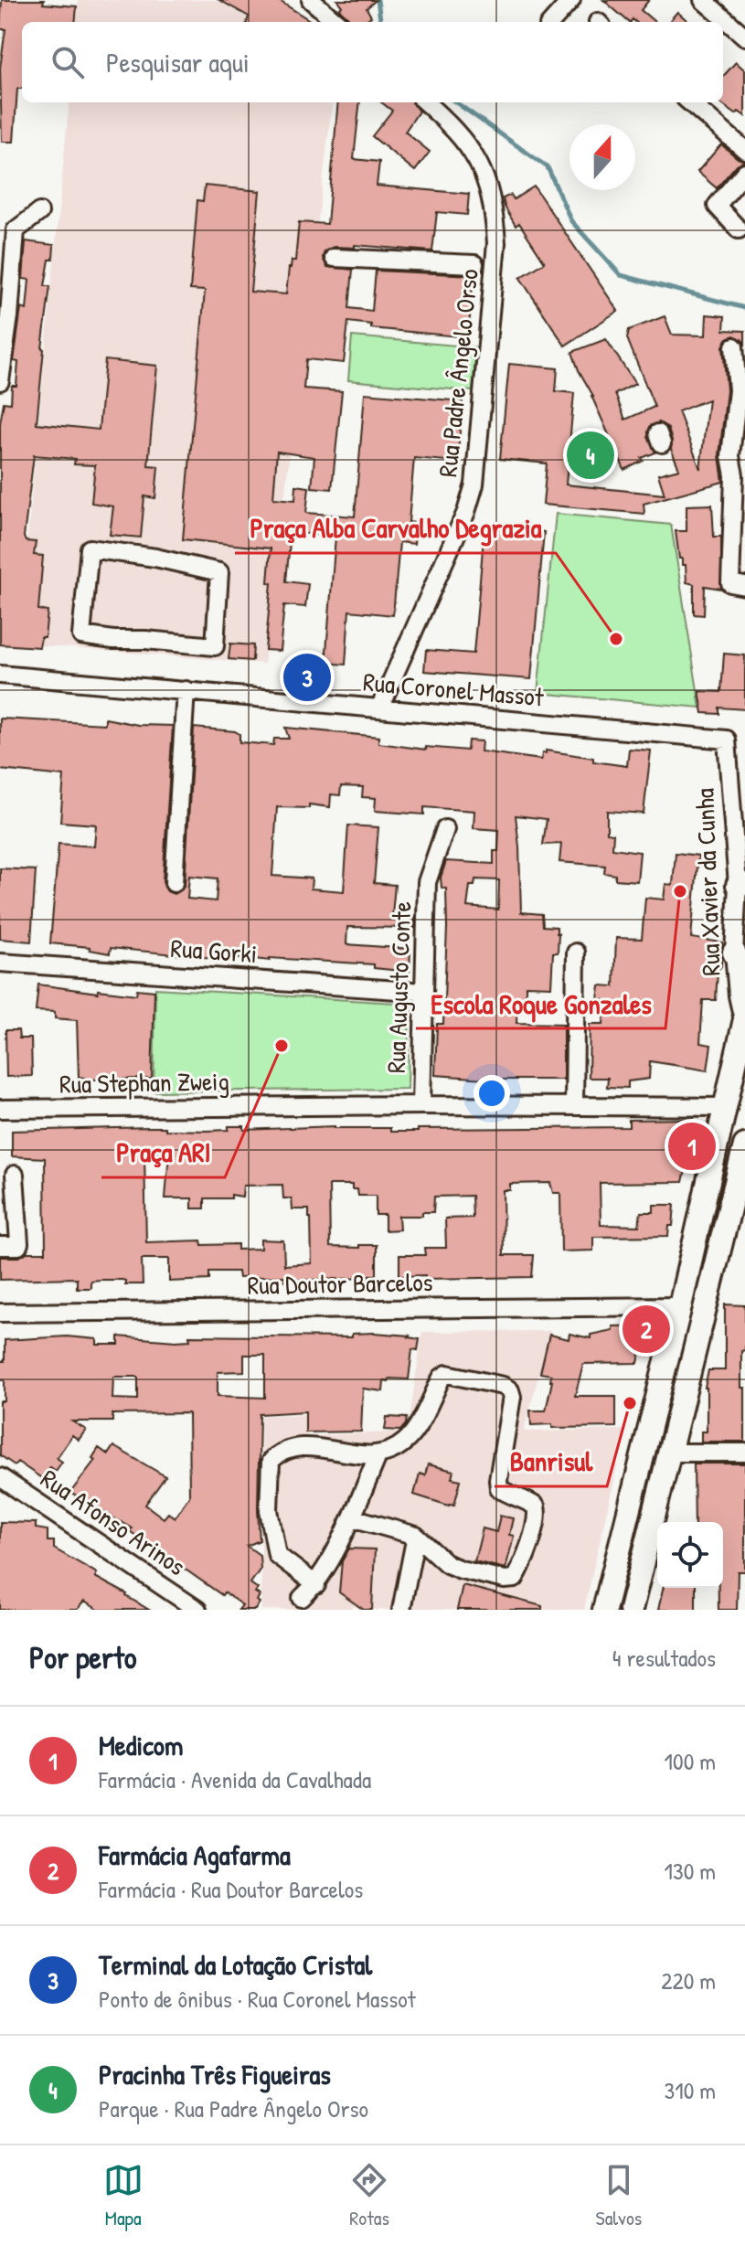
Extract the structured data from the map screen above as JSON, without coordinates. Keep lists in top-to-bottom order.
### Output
{
  "streets": {
    "street": [
      "Rua Padre Ângelo Orso",
      "Rua Coronel Massot",
      "Rua Xavier da Cunha",
      "Rua Gorki",
      "Rua Augusto Conte",
      "Rua Stephan Zweig",
      "Rua Doutor Barcelos",
      "Rua Afonso Arinos"
    ]
  },
  "crossings": [
    ["Rua Padre Ângelo Orso", "Rua Coronel Massot"],
    ["Rua Coronel Massot", "Rua Xavier da Cunha"],
    ["Rua Gorki", "Rua Augusto Conte"],
    ["Rua Augusto Conte", "Rua Stephan Zweig"]
  ],
  "places": [
    "Praça Alba Carvalho Degrazia",
    "Escola Roque Gonzales",
    "Praça ARI",
    "Banrisul"
  ],
  "north": "top",
  "page": {
    "search": "Pesquisar aqui",
    "pins": [
      "4",
      "3",
      "1",
      "2"
    ],
    "heading": ["Por perto", "4 resultados"],
    "list": [
      {
        "mark": "1",
        "name": "Medicom",
        "note": "Farmácia · Avenida da Cavalhada",
        "value": "100 m"
      },
      {
        "mark": "2",
        "name": "Farmácia Agafarma",
        "note": "Farmácia · Rua Doutor Barcelos",
        "value": "130 m"
      },
      {
        "mark": "3",
        "name": "Terminal da Lotação Cristal",
        "note": "Ponto de ônibus · Rua Coronel Massot",
        "value": "220 m"
      },
      {
        "mark": "4",
        "name": "Pracinha Três Figueiras",
        "note": "Parque · Rua Padre Ângelo Orso",
        "value": "310 m"
      }
    ],
    "nav": ["Mapa", "Rotas", "Salvos"]
  }
}
